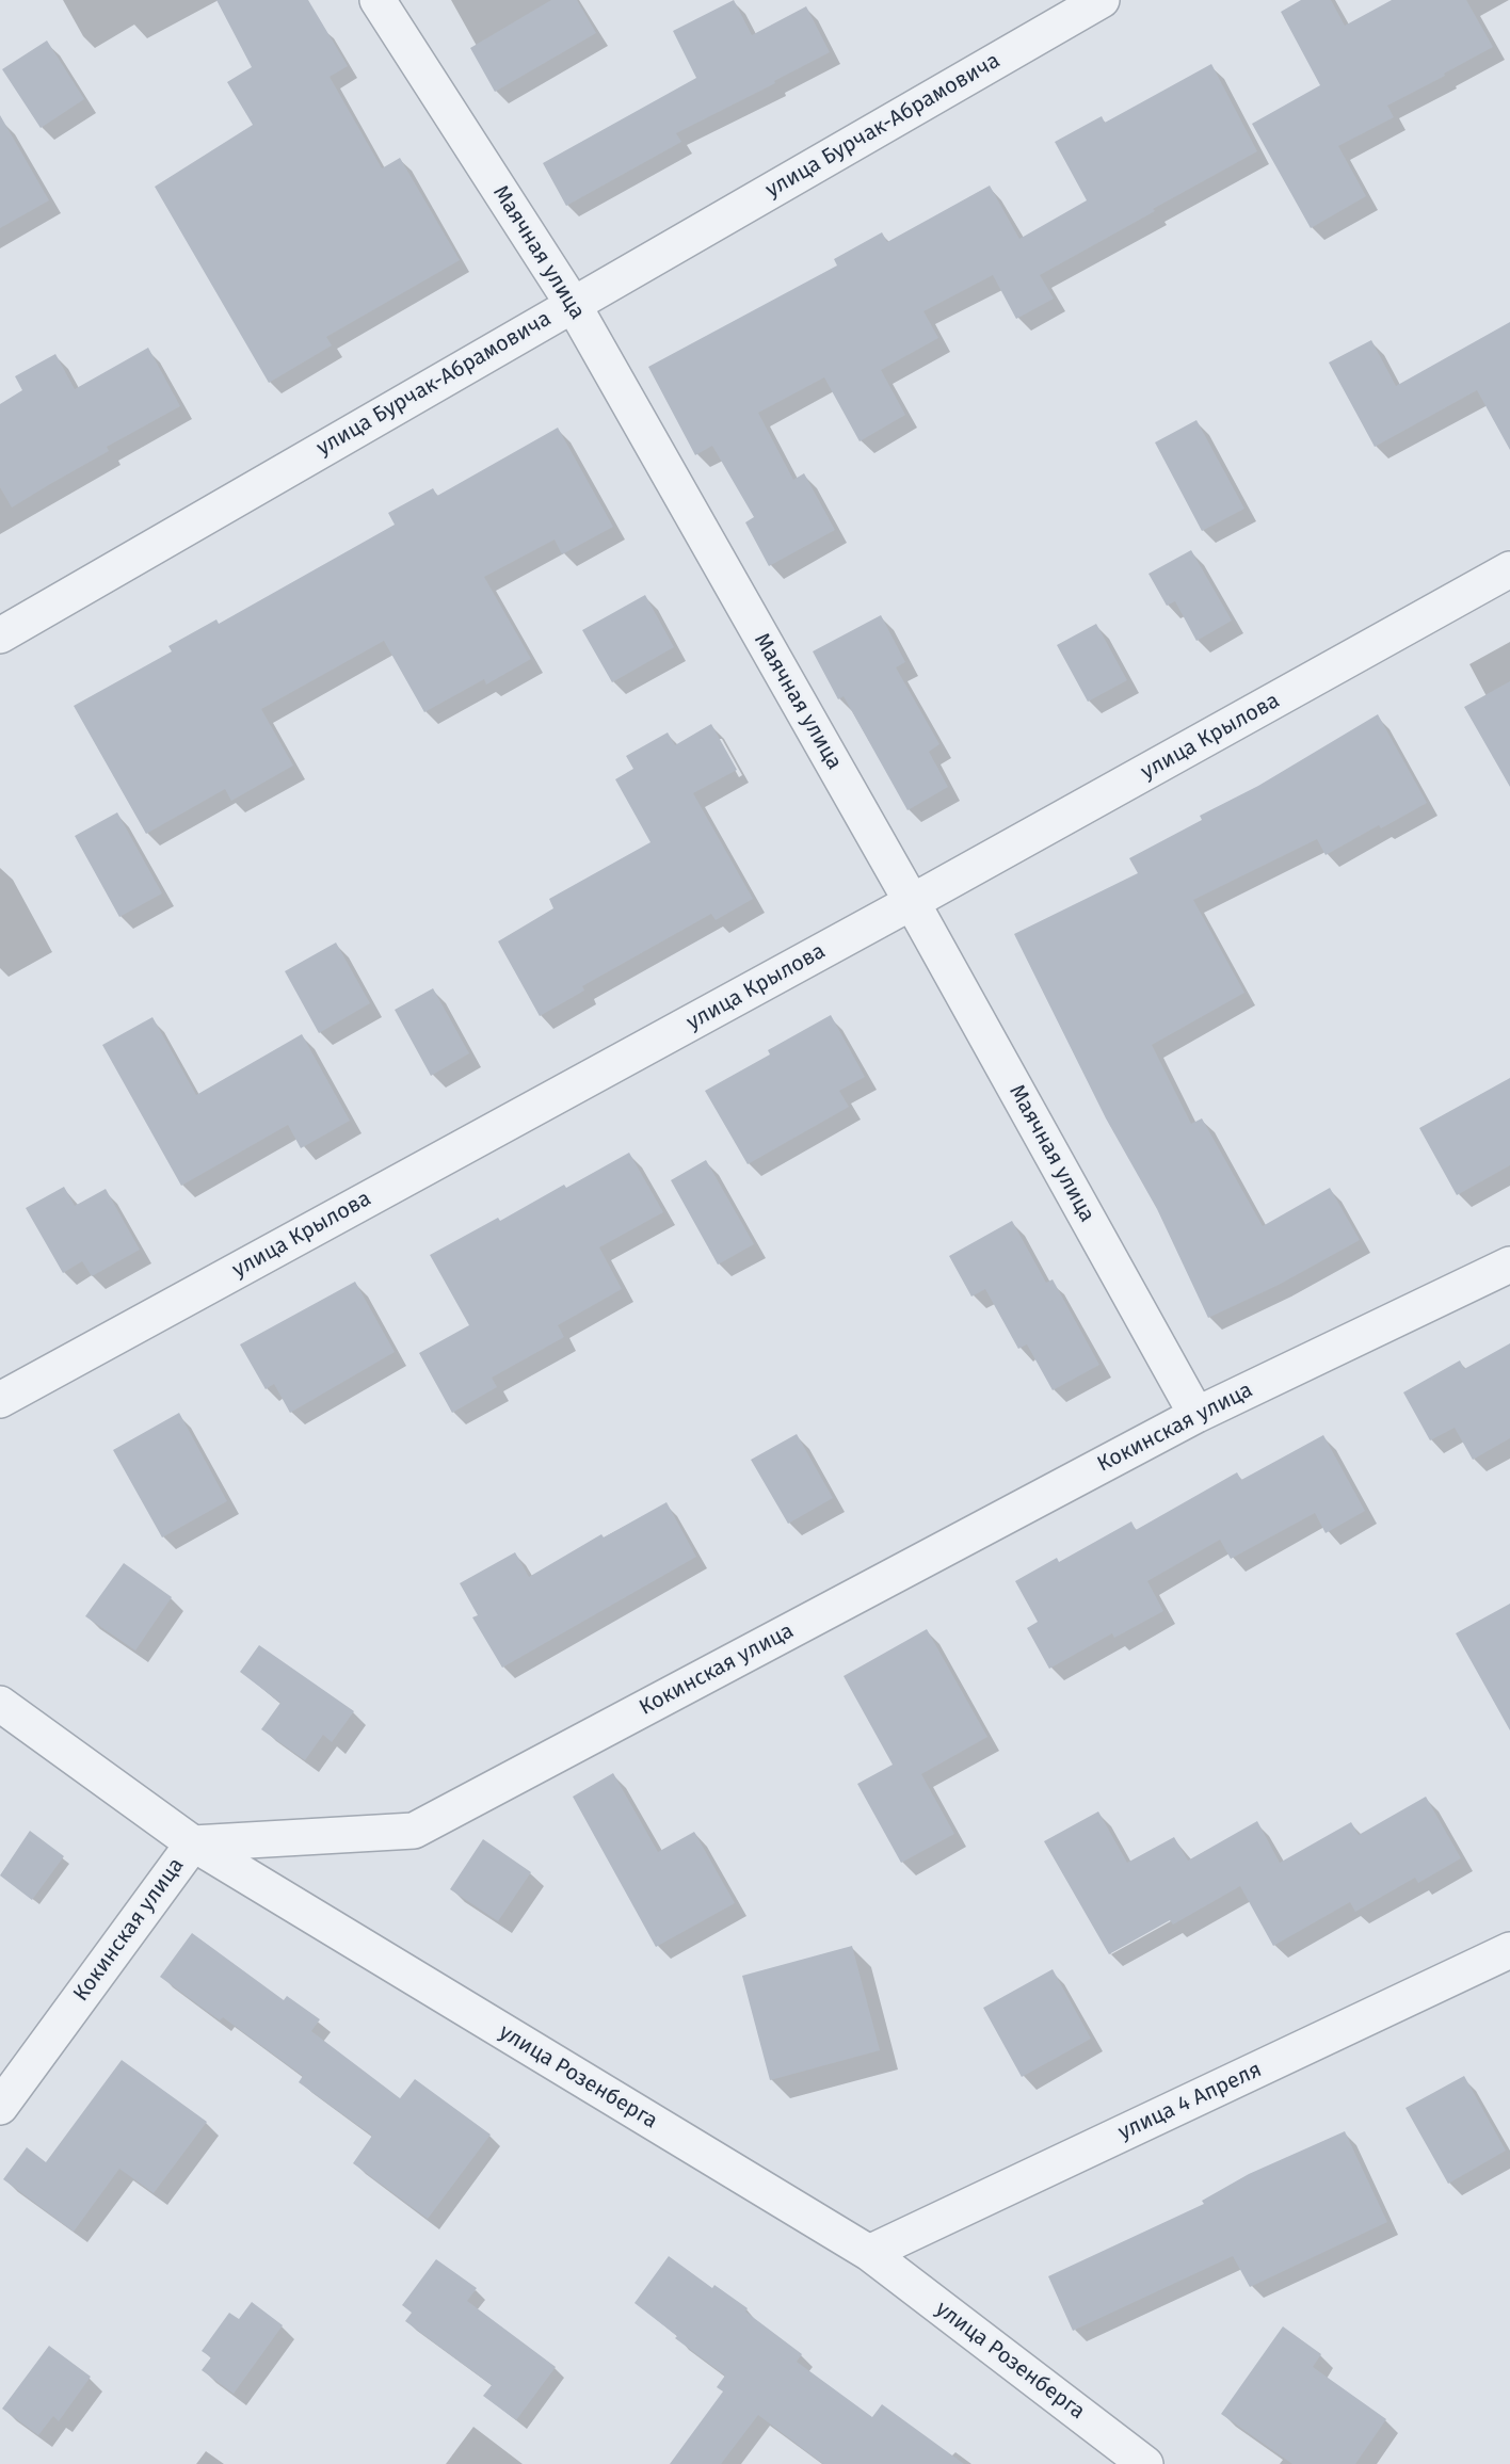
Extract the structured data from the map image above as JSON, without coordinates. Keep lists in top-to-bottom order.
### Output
{
  "streets": {
    "street": [
      "улица Бурчак-Абрамовича",
      "Маячная улица",
      "улица Крылова",
      "Кокинская улица",
      "улица Розенберга",
      "улица 4 Апреля"
    ]
  },
  "crossings": [
    ["улица Бурчак-Абрамовича", "Маячная улица"],
    ["Маячная улица", "улица Крылова"],
    ["Маячная улица", "Кокинская улица"],
    ["Кокинская улица", "улица Розенберга"],
    ["улица Розенберга", "улица 4 Апреля"]
  ]
}
